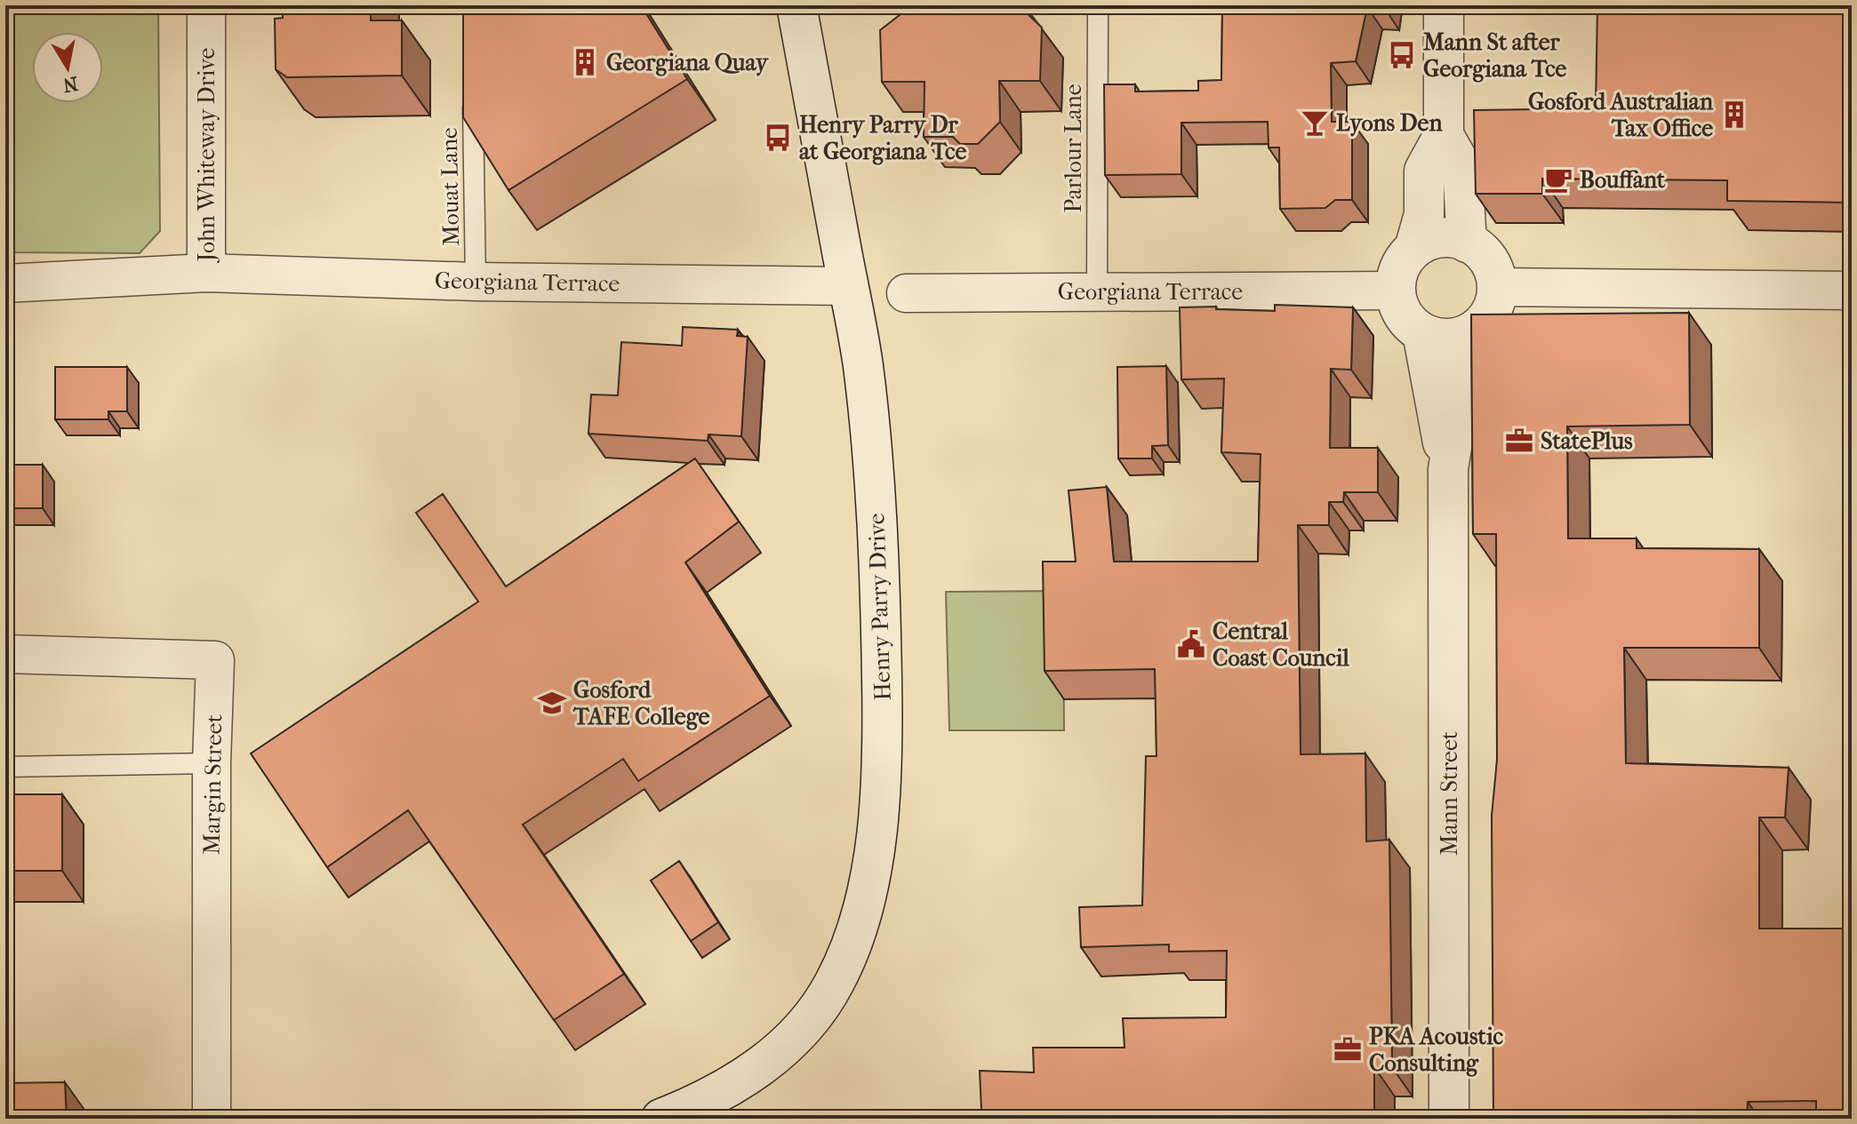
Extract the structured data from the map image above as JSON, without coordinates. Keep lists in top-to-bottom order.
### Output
{
  "streets": {
    "street": [
      "John Whiteway Drive",
      "Georgiana Terrace",
      "Henry Parry Drive",
      "Margin Street",
      "Mann Street"
    ],
    "lane": ["Parlour Lane", "Mouat Lane"]
  },
  "crossings": [
    ["Parlour Lane", "Georgiana Terrace"],
    ["John Whiteway Drive", "Georgiana Terrace"],
    ["Mouat Lane", "Georgiana Terrace"],
    ["Georgiana Terrace", "Henry Parry Drive"],
    ["Georgiana Terrace", "Mann Street"]
  ],
  "places": {
    "bus stop": ["Mann St after Georgiana Tce", "Henry Parry Dr at Georgiana Tce"],
    "building": ["Georgiana Quay", "Gosford Australian Tax Office"],
    "bar": ["Lyons Den"],
    "cafe": ["Bouffant"],
    "office": ["StatePlus", "PKA Acoustic Consulting"],
    "public building": ["Central Coast Council"],
    "school or university": ["Gosford TAFE College"]
  },
  "north": "bottom"
}
